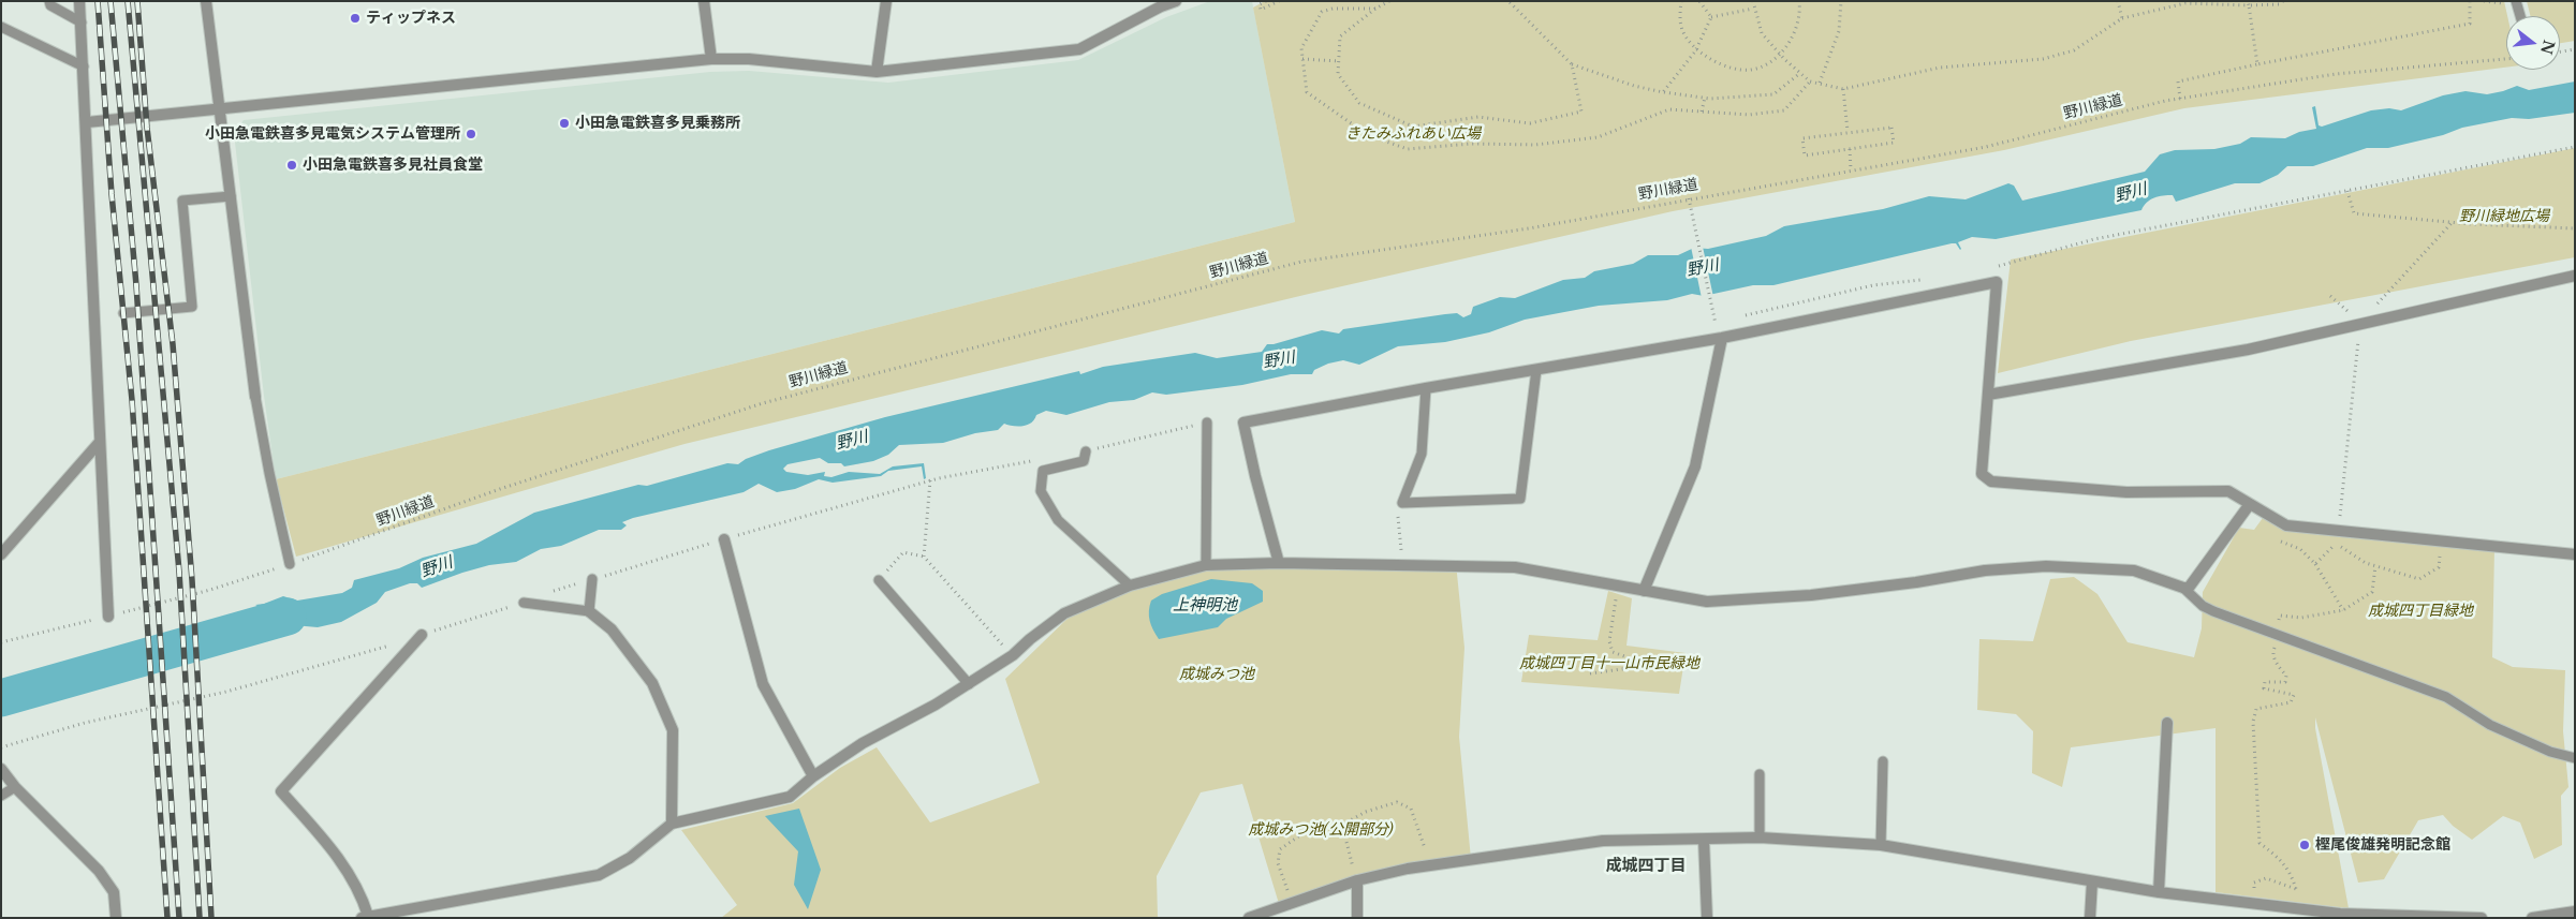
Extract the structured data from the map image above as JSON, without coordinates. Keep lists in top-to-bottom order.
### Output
{
  "streets": {
    "path": ["野川緑道"]
  },
  "districts": ["成城四丁目"],
  "water": ["野川", "上神明池"],
  "parks": [
    "きたみふれあい広場",
    "野川緑地広場",
    "成城四丁目緑地",
    "成城四丁目十一山市民緑地",
    "成城みつ池",
    "成城みつ池(公開部分)"
  ],
  "places": [
    "ティップネス",
    "小田急電鉄喜多見乗務所",
    "小田急電鉄喜多見電気システム管理所",
    "小田急電鉄喜多見社員食堂",
    "樫尾俊雄発明記念館"
  ],
  "north": "right"
}
